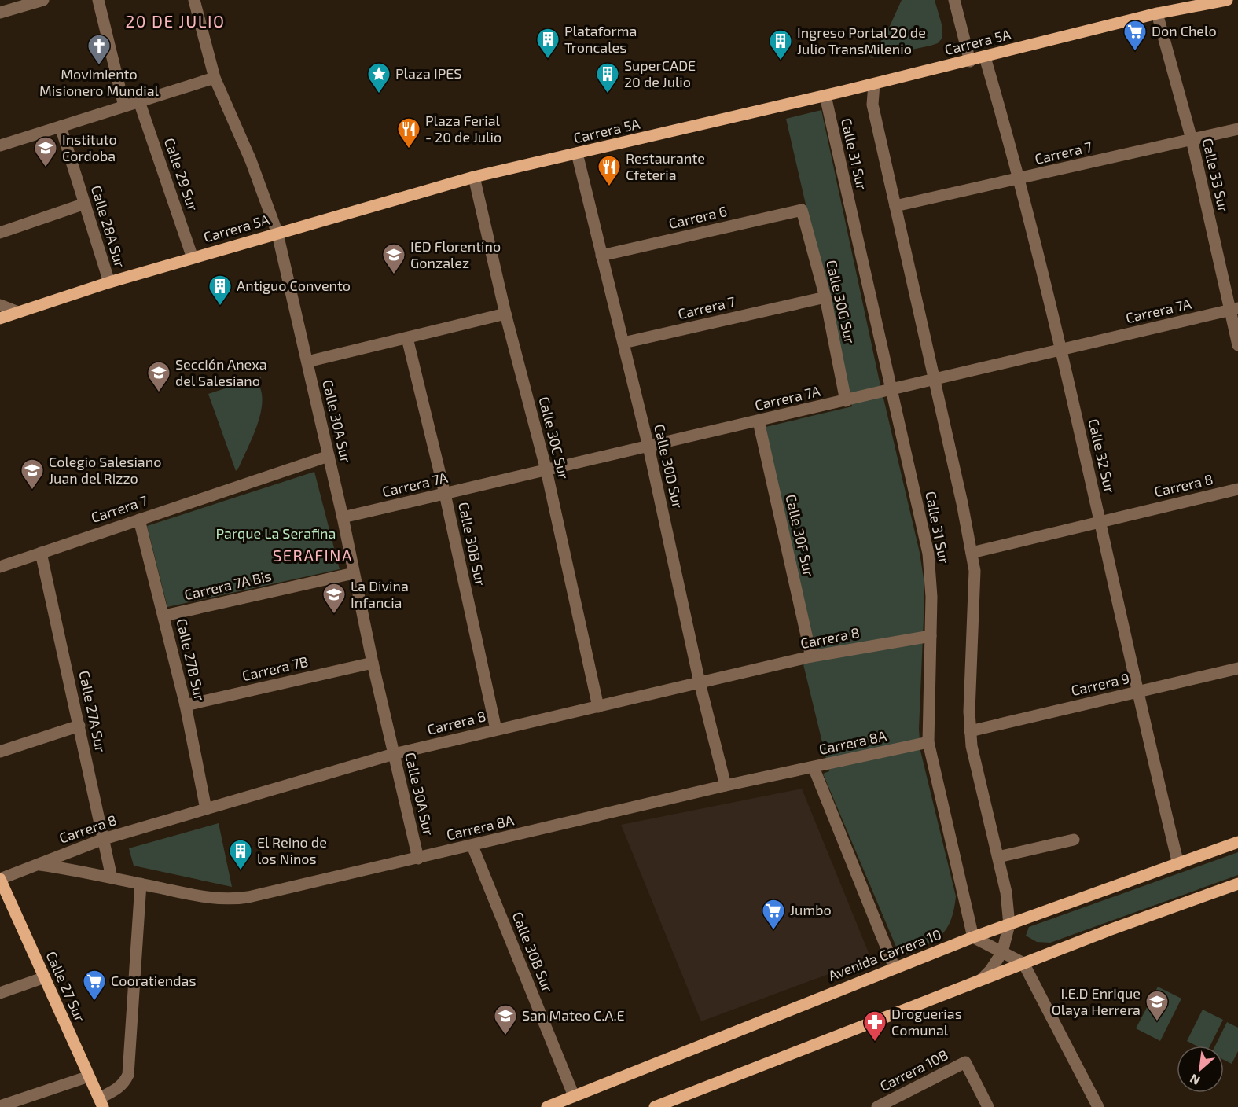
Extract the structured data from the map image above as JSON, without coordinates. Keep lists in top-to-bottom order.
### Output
{
  "streets": {
    "main road": ["Carrera 5A", "Avenida Carrera 10", "Calle 27 Sur"],
    "street": [
      "Carrera 7",
      "Calle 31 Sur",
      "Calle 29 Sur",
      "Calle 33 Sur",
      "Carrera 6",
      "Calle 28A Sur",
      "Calle 30G Sur",
      "Carrera 7A",
      "Calle 30A Sur",
      "Calle 30C Sur",
      "Calle 32 Sur",
      "Calle 30D Sur",
      "Carrera 8",
      "Calle 30F Sur",
      "Calle 30B Sur",
      "Carrera 7A Bis",
      "Calle 27B Sur",
      "Carrera 7B",
      "Carrera 9",
      "Calle 27A Sur",
      "Carrera 8A",
      "Carrera 10B"
    ]
  },
  "crossings": [
    ["Carrera 5A", "Calle 31 Sur"],
    ["Carrera 5A", "Calle 29 Sur"],
    ["Carrera 5A", "Calle 33 Sur"],
    ["Carrera 5A", "Calle 28A Sur"],
    ["Carrera 5A", "Calle 30A Sur"],
    ["Carrera 5A", "Calle 30C Sur"],
    ["Carrera 5A", "Calle 32 Sur"],
    ["Carrera 5A", "Calle 30D Sur"],
    ["Carrera 7", "Calle 31 Sur"],
    ["Carrera 7", "Calle 33 Sur"],
    ["Carrera 7", "Calle 30G Sur"],
    ["Carrera 7", "Calle 30A Sur"],
    ["Carrera 7", "Calle 32 Sur"],
    ["Carrera 7", "Calle 30D Sur"],
    ["Carrera 7", "Calle 27B Sur"],
    ["Carrera 7", "Calle 27A Sur"],
    ["Calle 31 Sur", "Carrera 7A"],
    ["Calle 31 Sur", "Carrera 8"],
    ["Calle 31 Sur", "Carrera 9"],
    ["Calle 31 Sur", "Carrera 8A"],
    ["Calle 31 Sur", "Avenida Carrera 10"],
    ["Calle 33 Sur", "Carrera 7A"],
    ["Carrera 6", "Calle 30G Sur"],
    ["Carrera 6", "Calle 30D Sur"],
    ["Calle 30G Sur", "Carrera 7A"],
    ["Carrera 7A", "Calle 30A Sur"],
    ["Carrera 7A", "Calle 30C Sur"],
    ["Carrera 7A", "Calle 32 Sur"],
    ["Carrera 7A", "Calle 30D Sur"],
    ["Carrera 7A", "Calle 30F Sur"],
    ["Carrera 7A", "Calle 30B Sur"],
    ["Calle 30A Sur", "Carrera 8"],
    ["Calle 30A Sur", "Carrera 7A Bis"],
    ["Calle 30A Sur", "Carrera 7B"],
    ["Calle 30A Sur", "Carrera 8A"],
    ["Calle 30C Sur", "Carrera 8"],
    ["Calle 32 Sur", "Carrera 8"],
    ["Calle 32 Sur", "Carrera 9"],
    ["Calle 32 Sur", "Avenida Carrera 10"],
    ["Calle 30D Sur", "Carrera 8"],
    ["Calle 30D Sur", "Carrera 8A"],
    ["Carrera 8", "Calle 30F Sur"],
    ["Carrera 8", "Calle 30B Sur"],
    ["Carrera 8", "Calle 27B Sur"],
    ["Carrera 8", "Calle 27A Sur"],
    ["Carrera 8", "Carrera 8A"],
    ["Carrera 8", "Calle 27 Sur"],
    ["Calle 30B Sur", "Carrera 8A"],
    ["Calle 30B Sur", "Avenida Carrera 10"],
    ["Carrera 7A Bis", "Calle 27B Sur"],
    ["Calle 27B Sur", "Carrera 7B"],
    ["Calle 27A Sur", "Carrera 8A"]
  ],
  "districts": ["20 DE JULIO", "SERAFINA"],
  "parks": ["Parque La Serafina"],
  "places": {
    "supermarket": ["Don Chelo", "Jumbo", "Cooratiendas"],
    "building": [
      "Plataforma Troncales",
      "Ingreso Portal 20 de Julio TransMilenio",
      "SuperCADE 20 de Julio",
      "Antiguo Convento",
      "El Reino de los Ninos"
    ],
    "church": ["Movimiento Misionero Mundial"],
    "place": ["Plaza IPES"],
    "restaurant": ["Plaza Ferial - 20 de Julio", "Restaurante Cfeteria"],
    "school or university": [
      "Instituto Cordoba",
      "IED Florentino Gonzalez",
      "Sección Anexa del Salesiano",
      "Colegio Salesiano Juan del Rizzo",
      "La Divina Infancia",
      "I.E.D Enrique Olaya Herrera",
      "San Mateo C.A.E"
    ],
    "pharmacy": ["Droguerias Comunal"]
  },
  "north": "bottom left"
}
